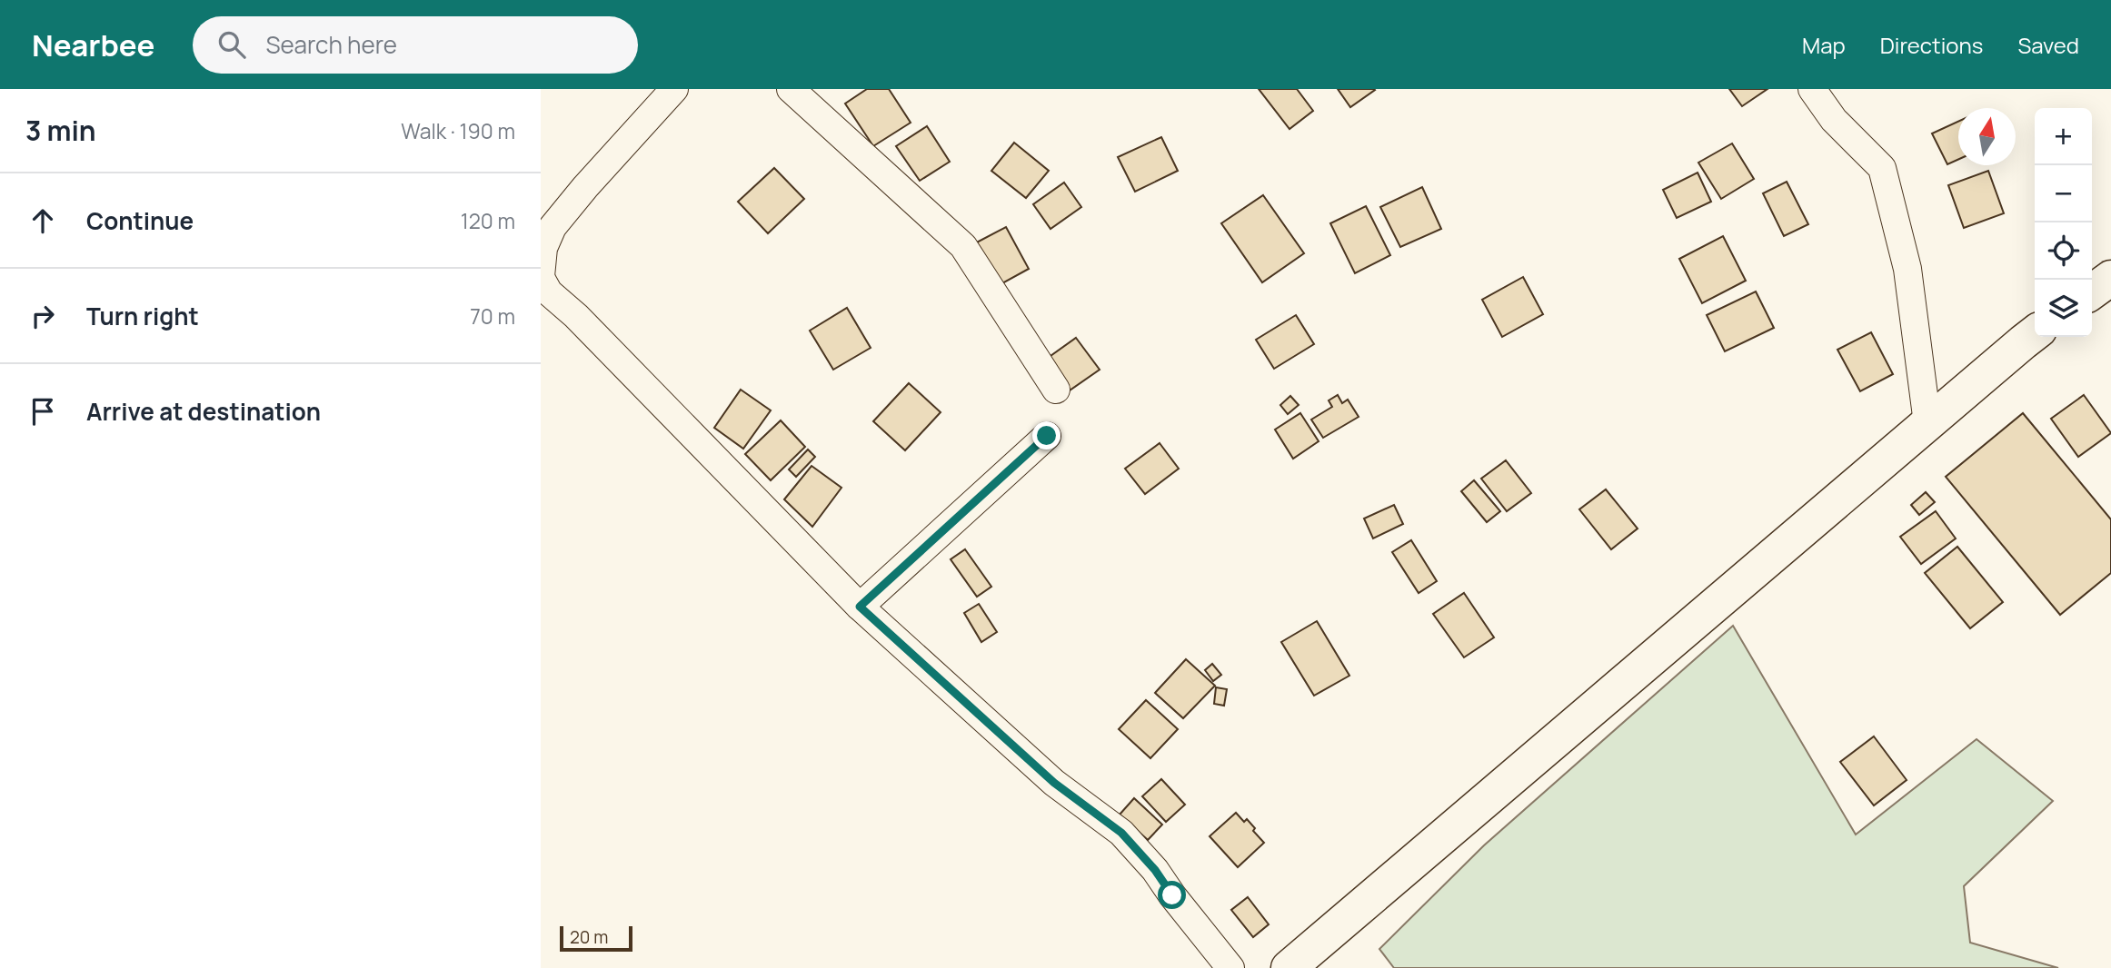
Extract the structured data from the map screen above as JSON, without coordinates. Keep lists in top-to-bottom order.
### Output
{
  "scale_bar": "20 m",
  "north": "top",
  "page": {
    "header": "Nearbee",
    "search": "Search here",
    "nav": ["Map", "Directions", "Saved"],
    "heading": ["3 min", "Walk · 190 m"],
    "map_buttons": ["+", "−"],
    "list": [
      ["Continue", "120 m"],
      ["Turn right", "70 m"],
      "Arrive at destination"
    ],
    "scale": "20 m"
  }
}
